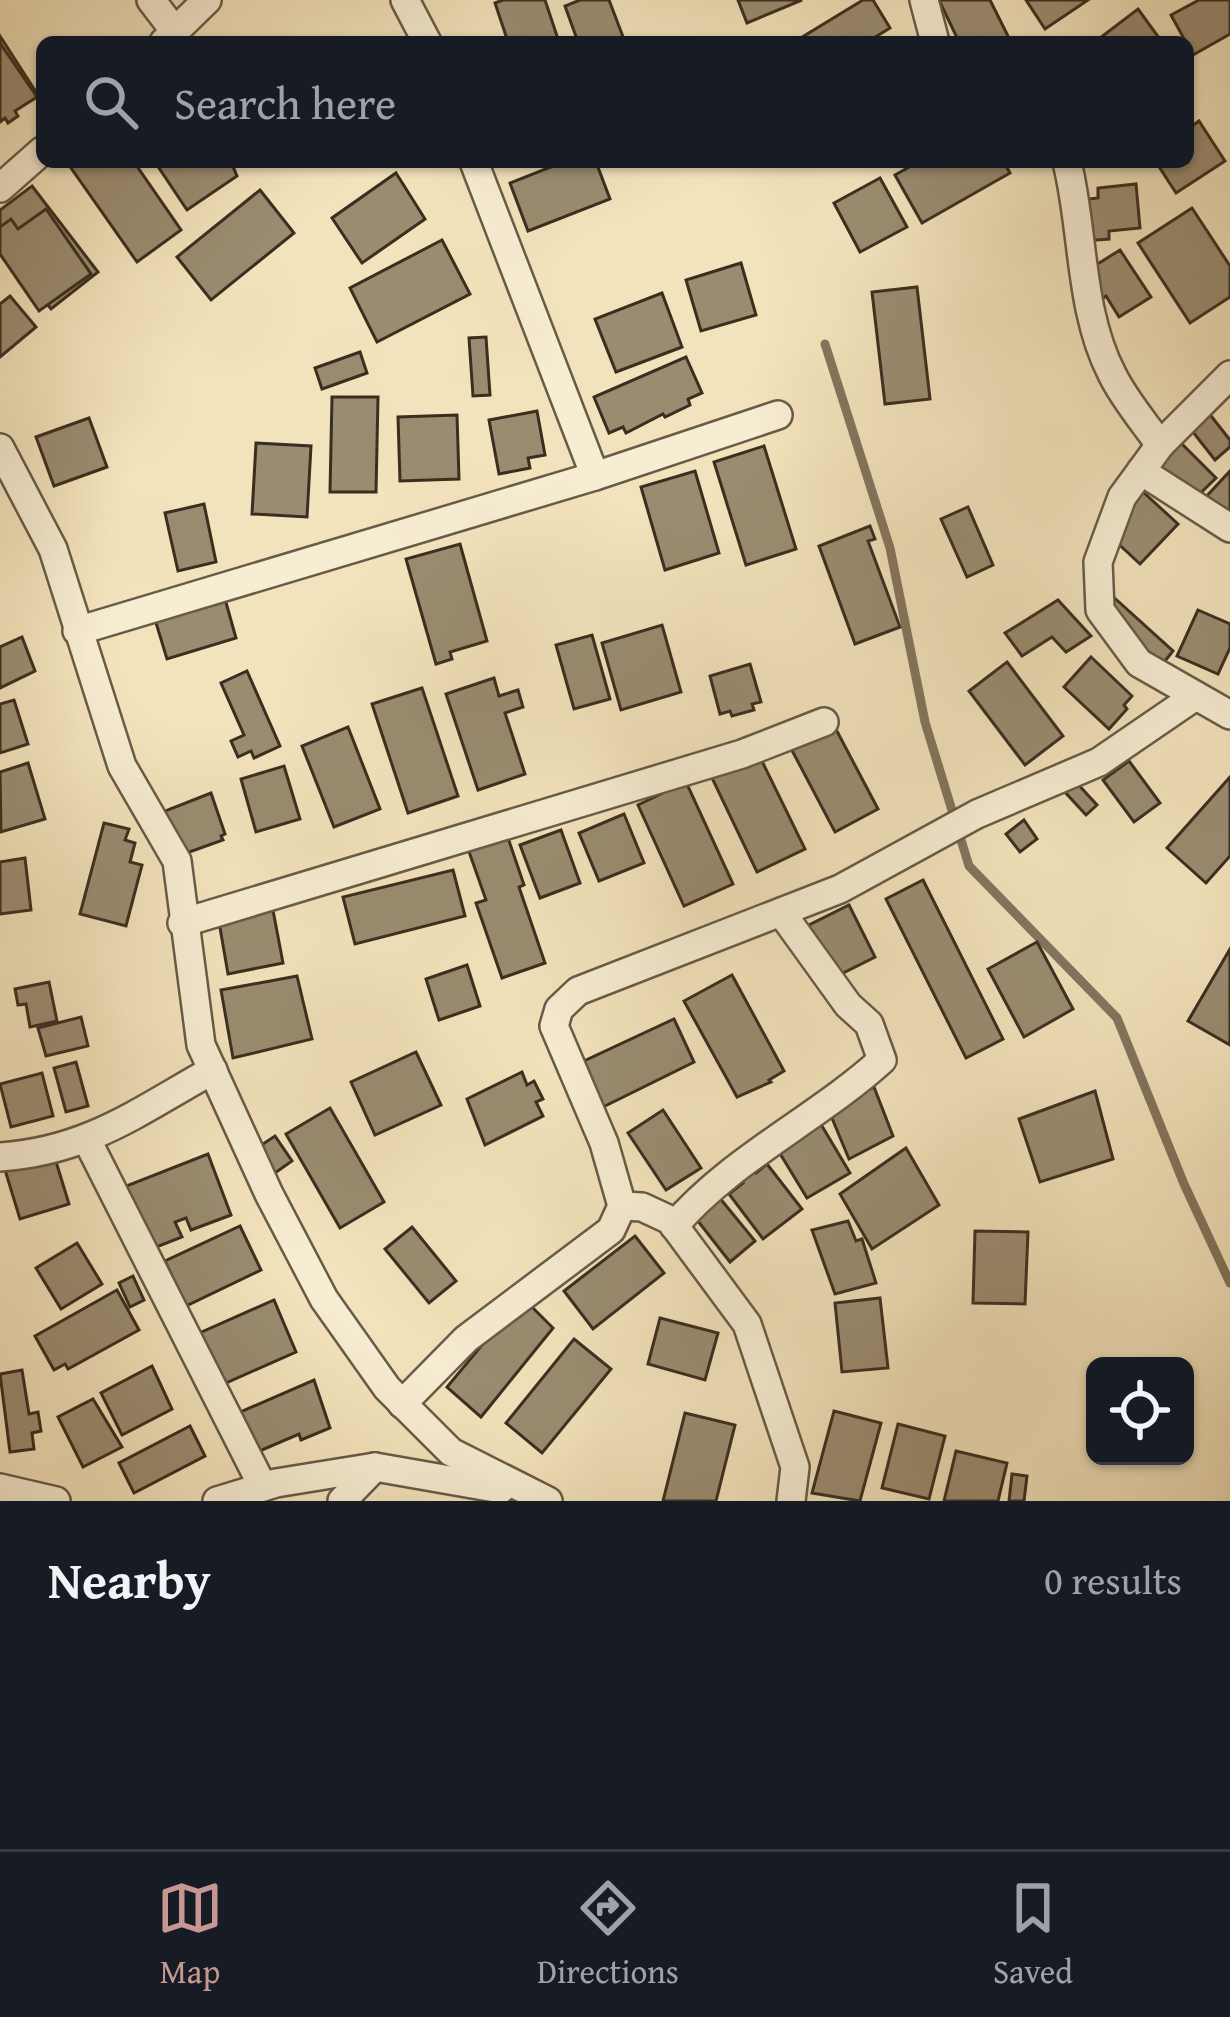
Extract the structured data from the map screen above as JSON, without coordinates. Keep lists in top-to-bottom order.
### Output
{
  "page": {
    "search": "Search here",
    "heading": ["Nearby", "0 results"],
    "nav": ["Map", "Directions", "Saved"]
  }
}
